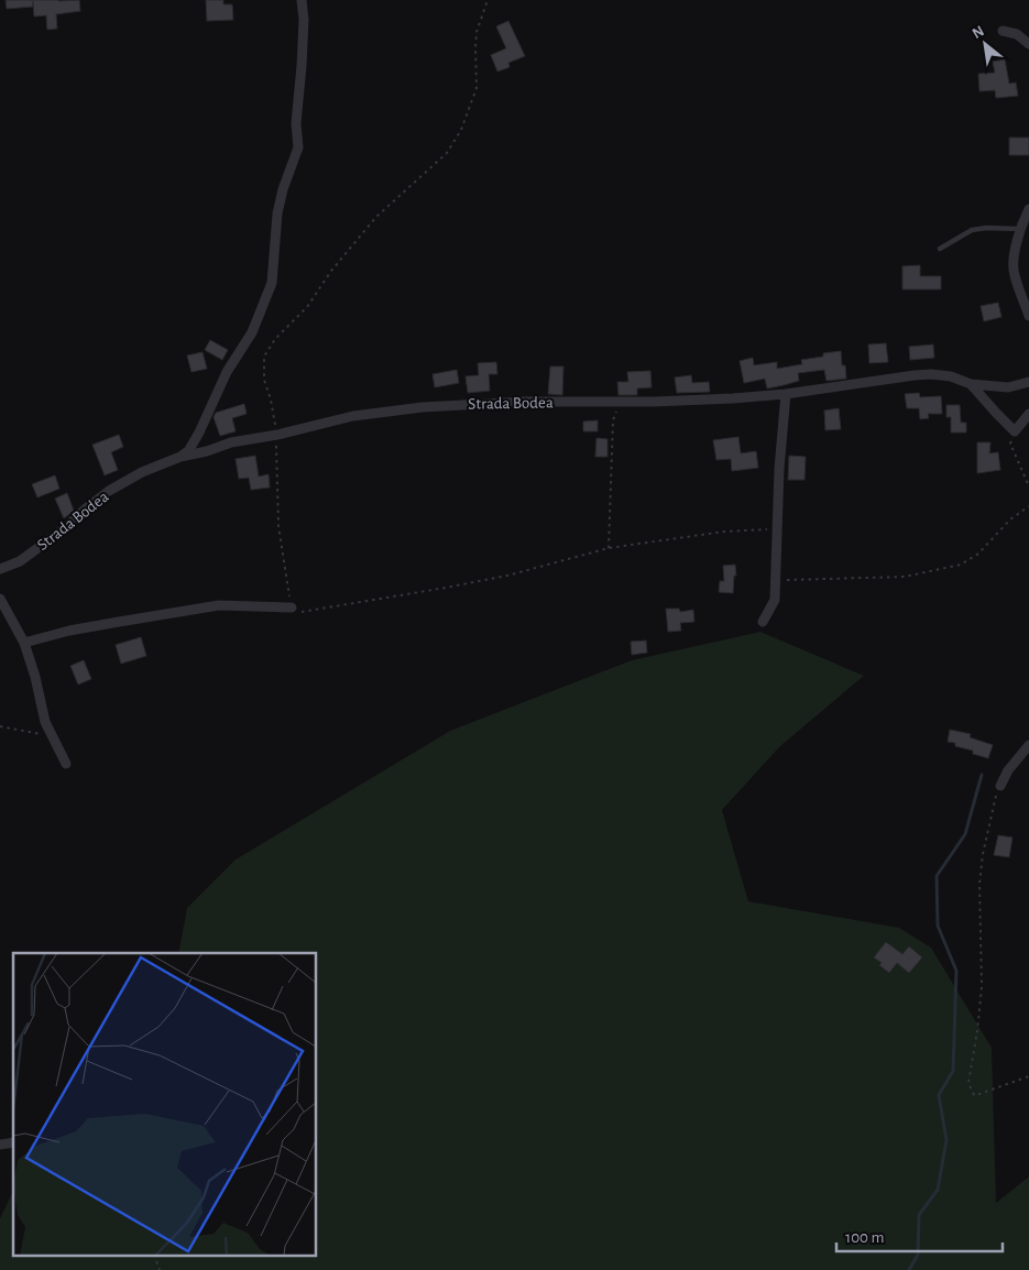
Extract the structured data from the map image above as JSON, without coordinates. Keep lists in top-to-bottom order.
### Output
{
  "streets": {
    "street": ["Strada Bodea"]
  },
  "scale_bar": "100 m",
  "north": "top left"
}
